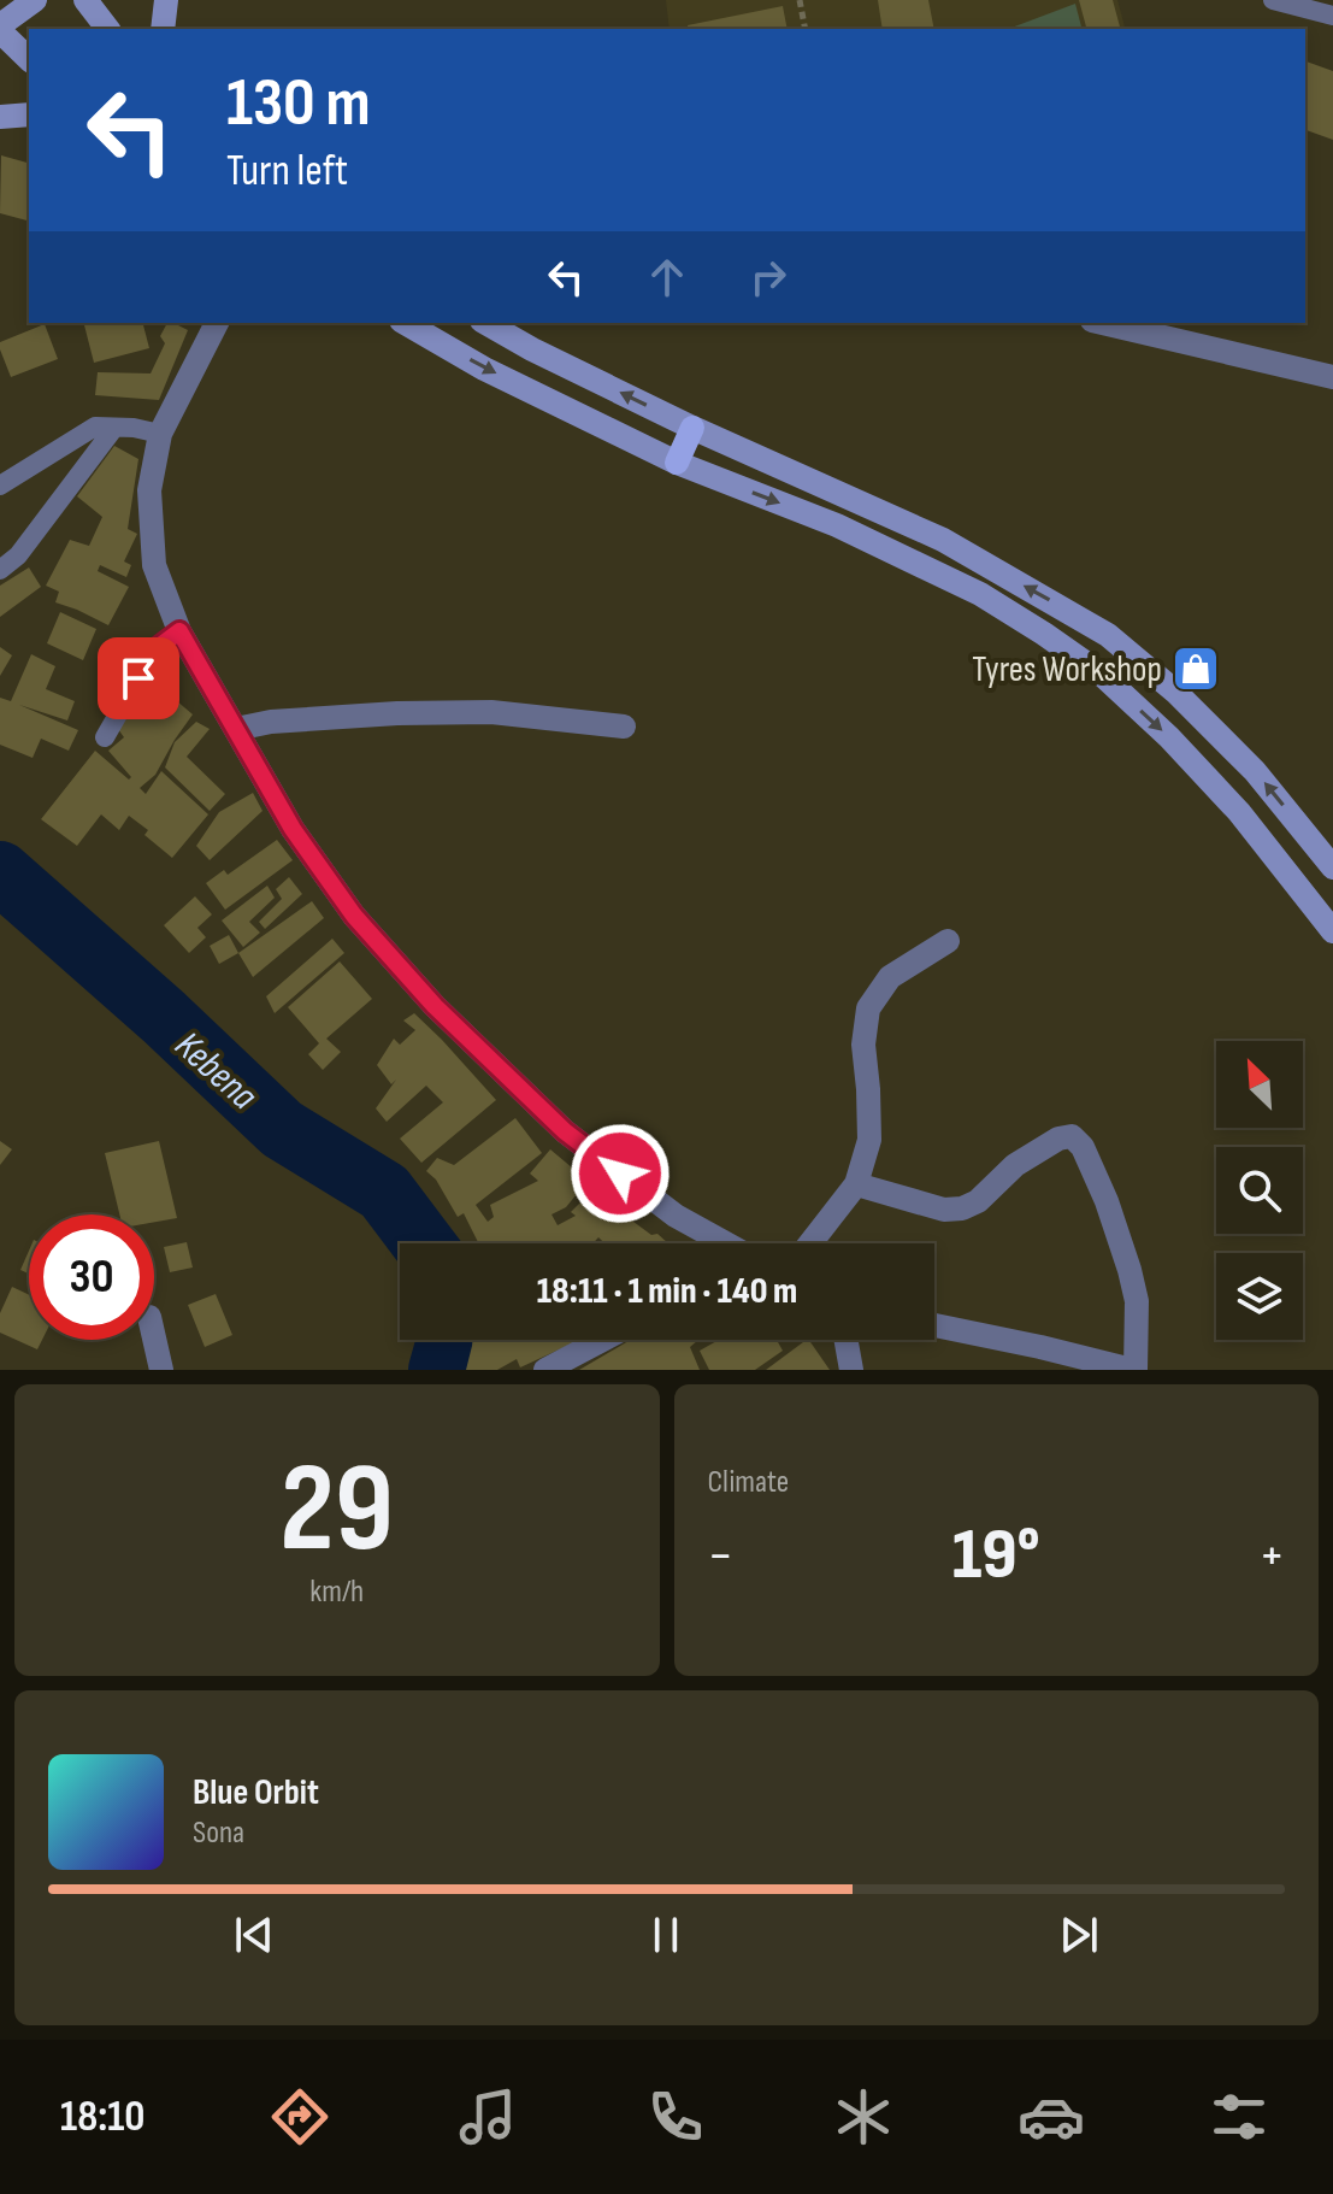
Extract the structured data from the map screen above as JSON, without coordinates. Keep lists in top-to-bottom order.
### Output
{
  "water": ["Kebena"],
  "places": {
    "shop": ["Tyres Workshop"]
  },
  "north": "top left",
  "page": {
    "turn": ["130 m", "Turn left"],
    "limit": "30",
    "trip": "18:11 · 1 min · 140 m",
    "tile": [
      ["29", "km/h"],
      "Climate"
    ],
    "heat": ["−", "19°", "+"],
    "song": ["Blue Orbit", "Sona"],
    "tabs": "18:10"
  }
}
